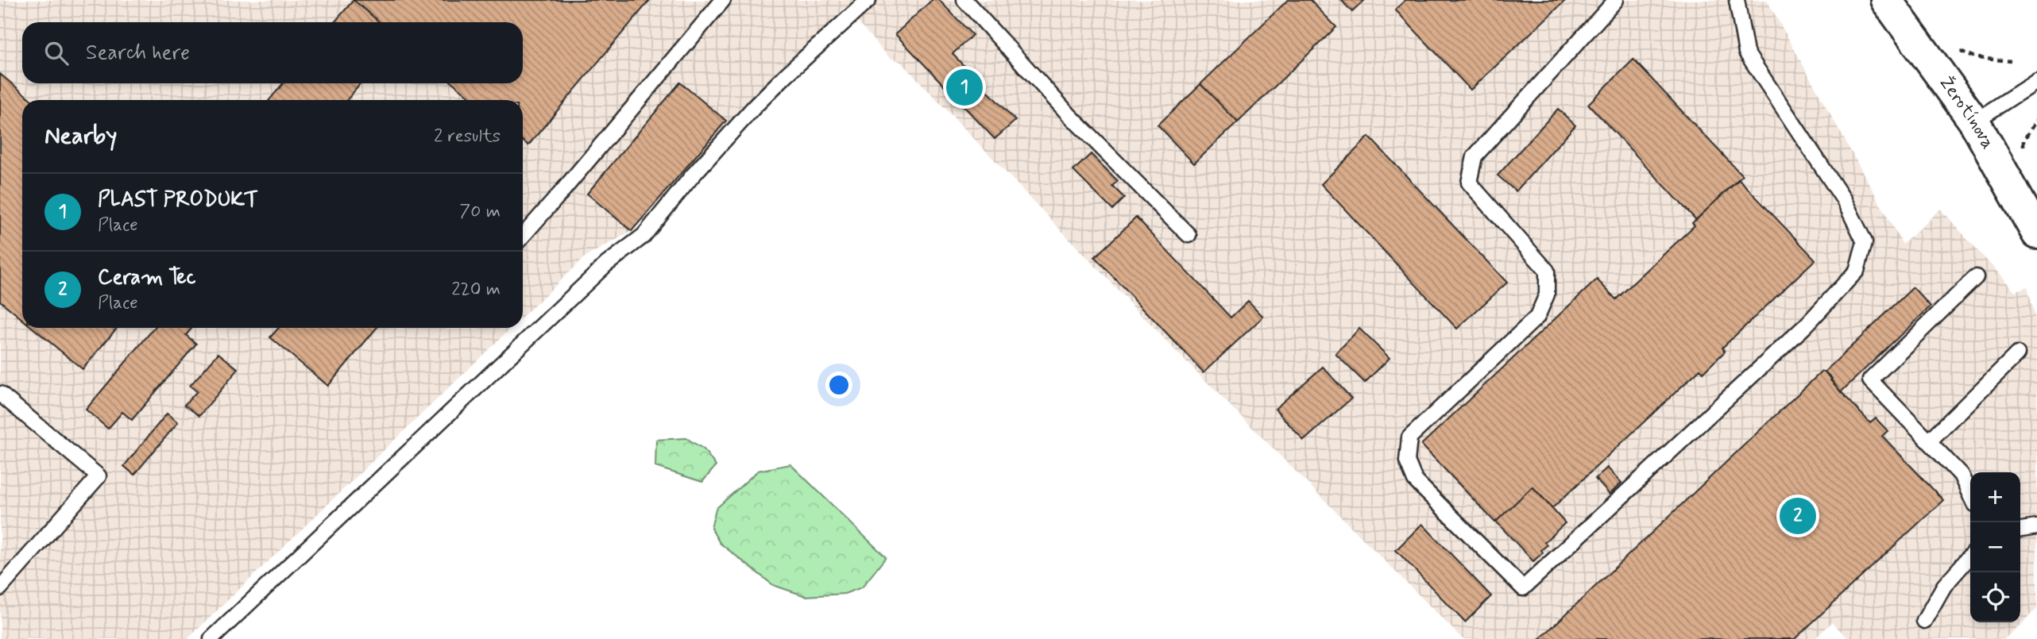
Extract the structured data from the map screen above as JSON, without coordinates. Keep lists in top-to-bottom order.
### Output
{
  "streets": {
    "street": ["Žerotínova"]
  },
  "page": {
    "search": "Search here",
    "pins": ["1", "2"],
    "heading": ["Nearby", "2 results"],
    "list": [
      {
        "mark": "1",
        "name": "PLAST PRODUKT",
        "note": "Place",
        "value": "70 m"
      },
      {
        "mark": "2",
        "name": "Ceram Tec",
        "note": "Place",
        "value": "220 m"
      }
    ],
    "map_buttons": ["+", "−"]
  }
}
